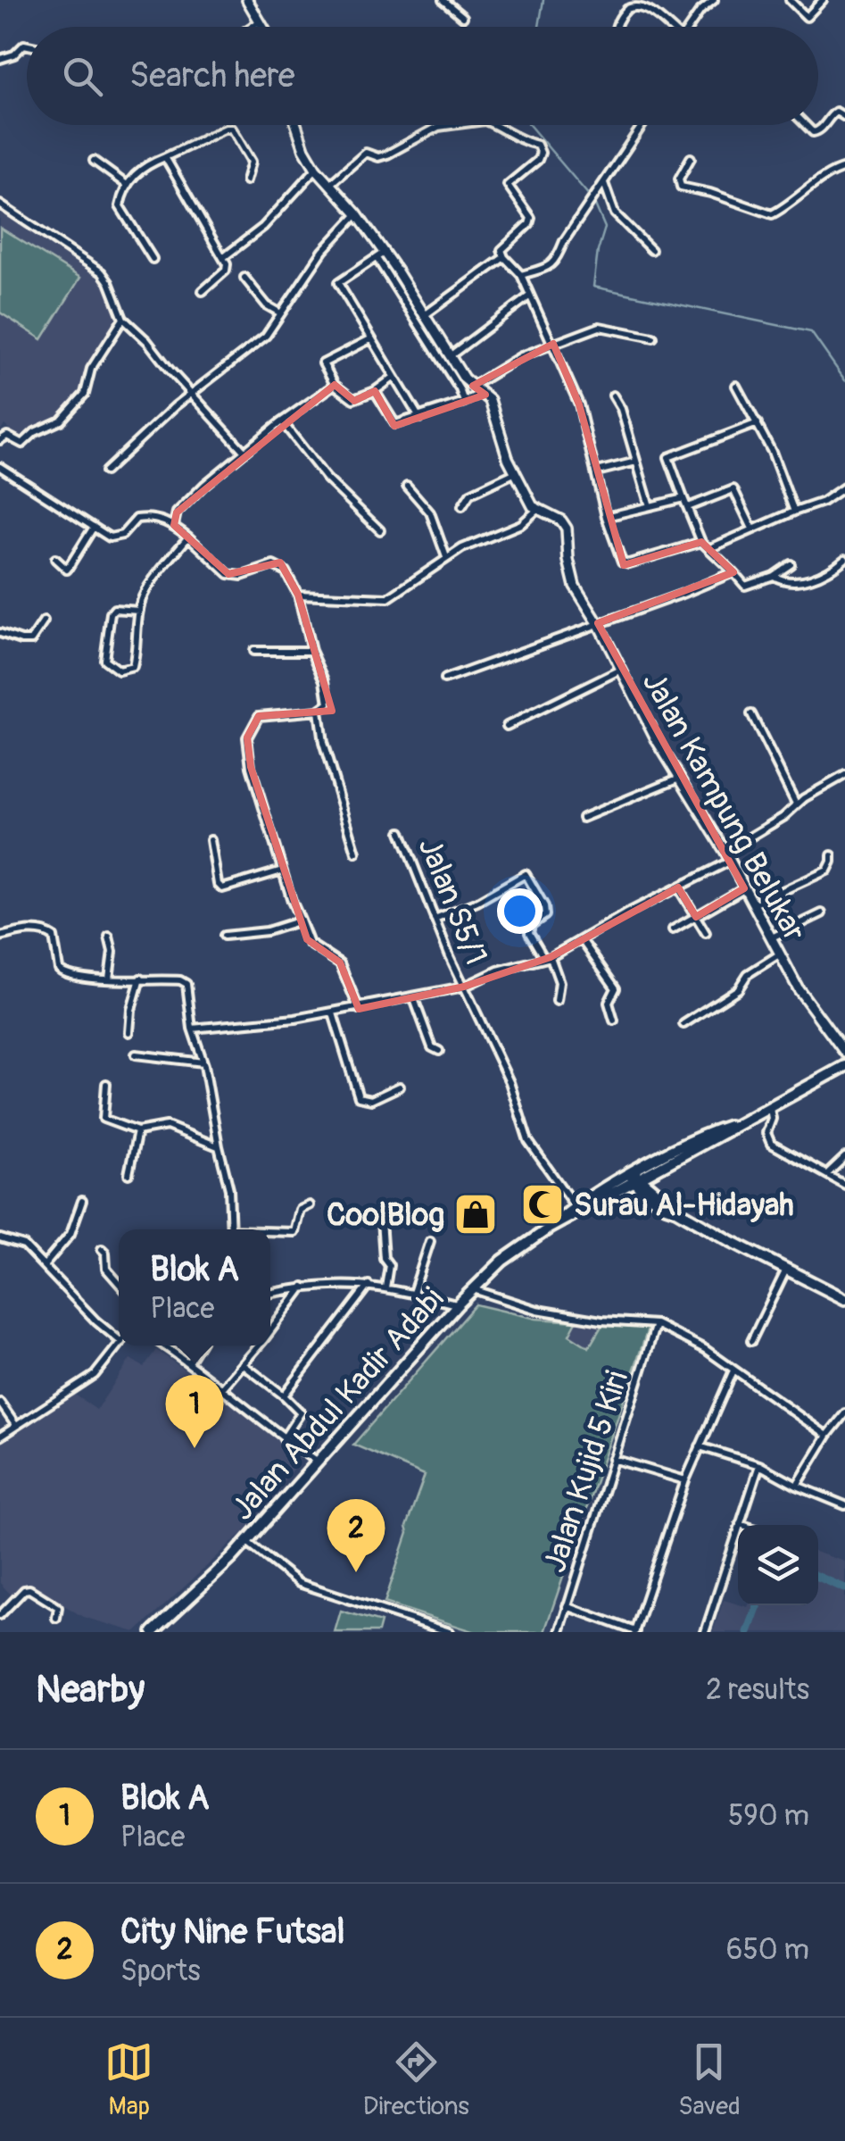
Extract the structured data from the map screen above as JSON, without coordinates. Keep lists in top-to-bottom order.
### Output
{
  "streets": {
    "main road": ["Jalan Abdul Kadir Adabi"],
    "street": ["Jalan Kampung Belukar", "Jalan S5/1", "Jalan Kujid 5 Kiri"]
  },
  "crossings": [
    ["Jalan S5/1", "Jalan Abdul Kadir Adabi"]
  ],
  "places": {
    "mosque": ["Surau Al-Hidayah"],
    "shop": ["CoolBlog"]
  },
  "page": {
    "search": "Search here",
    "popup": ["Blok A", "Place"],
    "pins": ["1", "2"],
    "heading": ["Nearby", "2 results"],
    "list": [
      {
        "mark": "1",
        "name": "Blok A",
        "note": "Place",
        "value": "590 m"
      },
      {
        "mark": "2",
        "name": "City Nine Futsal",
        "note": "Sports",
        "value": "650 m"
      }
    ],
    "nav": ["Map", "Directions", "Saved"]
  }
}
